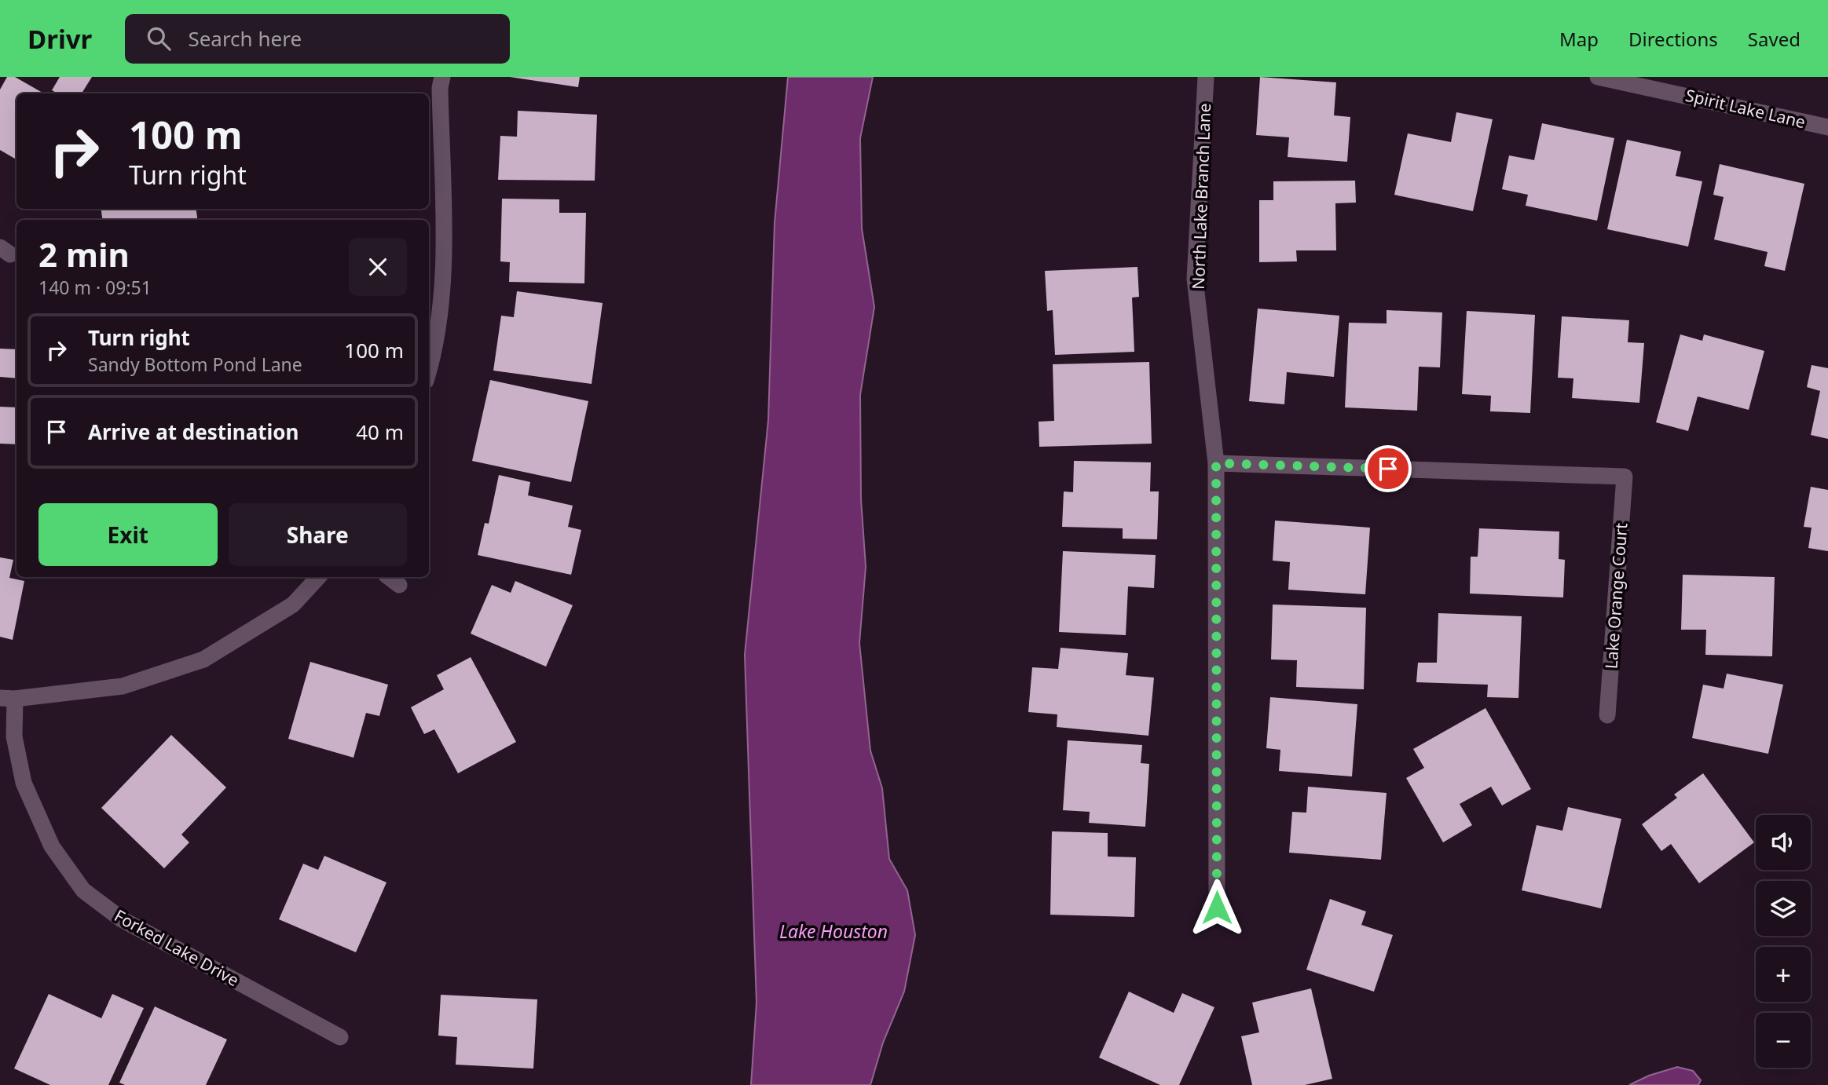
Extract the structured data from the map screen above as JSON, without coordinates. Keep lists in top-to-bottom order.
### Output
{
  "streets": {
    "street": [
      "Spirit Lake Lane",
      "North Lake Branch Lane",
      "Lake Orange Court",
      "Forked Lake Drive"
    ]
  },
  "crossings": [
    ["North Lake Branch Lane", "Lake Orange Court"]
  ],
  "water": ["Lake Houston"],
  "page": {
    "header": "Drivr",
    "search": "Search here",
    "nav": ["Map", "Directions", "Saved"],
    "turn": ["100 m", "Turn right"],
    "heading": ["2 min", "140 m · 09:51"],
    "list": [
      {
        "name": "Turn right",
        "note": "Sandy Bottom Pond Lane",
        "value": "100 m"
      },
      {
        "name": "Arrive at destination",
        "value": "40 m"
      }
    ],
    "buttons": ["Exit", "Share"],
    "map_buttons": ["+", "−"]
  }
}
